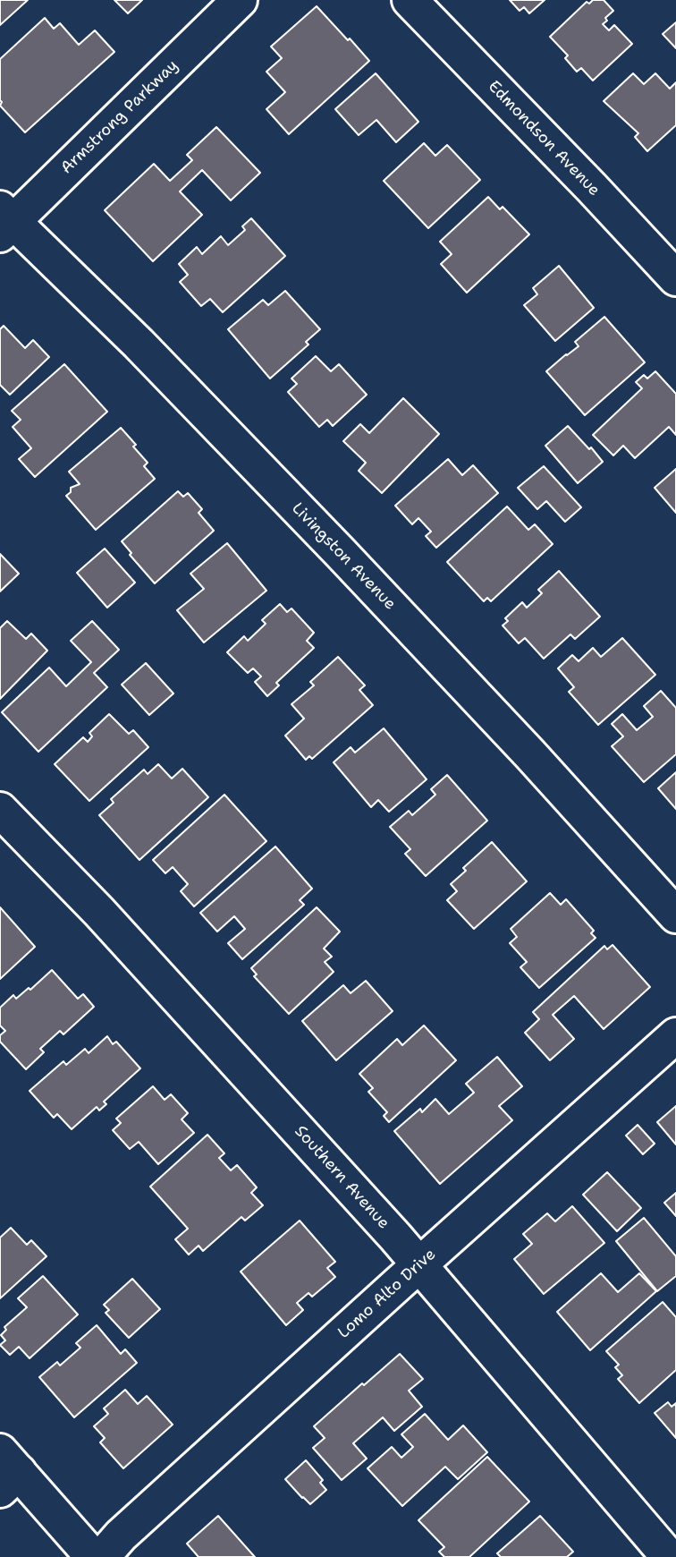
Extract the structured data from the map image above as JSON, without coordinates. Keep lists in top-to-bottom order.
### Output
{
  "streets": {
    "street": [
      "Armstrong Parkway",
      "Edmondson Avenue",
      "Livingston Avenue",
      "Southern Avenue",
      "Lomo Alto Drive"
    ]
  },
  "crossings": [
    ["Armstrong Parkway", "Livingston Avenue"],
    ["Southern Avenue", "Lomo Alto Drive"]
  ]
}
